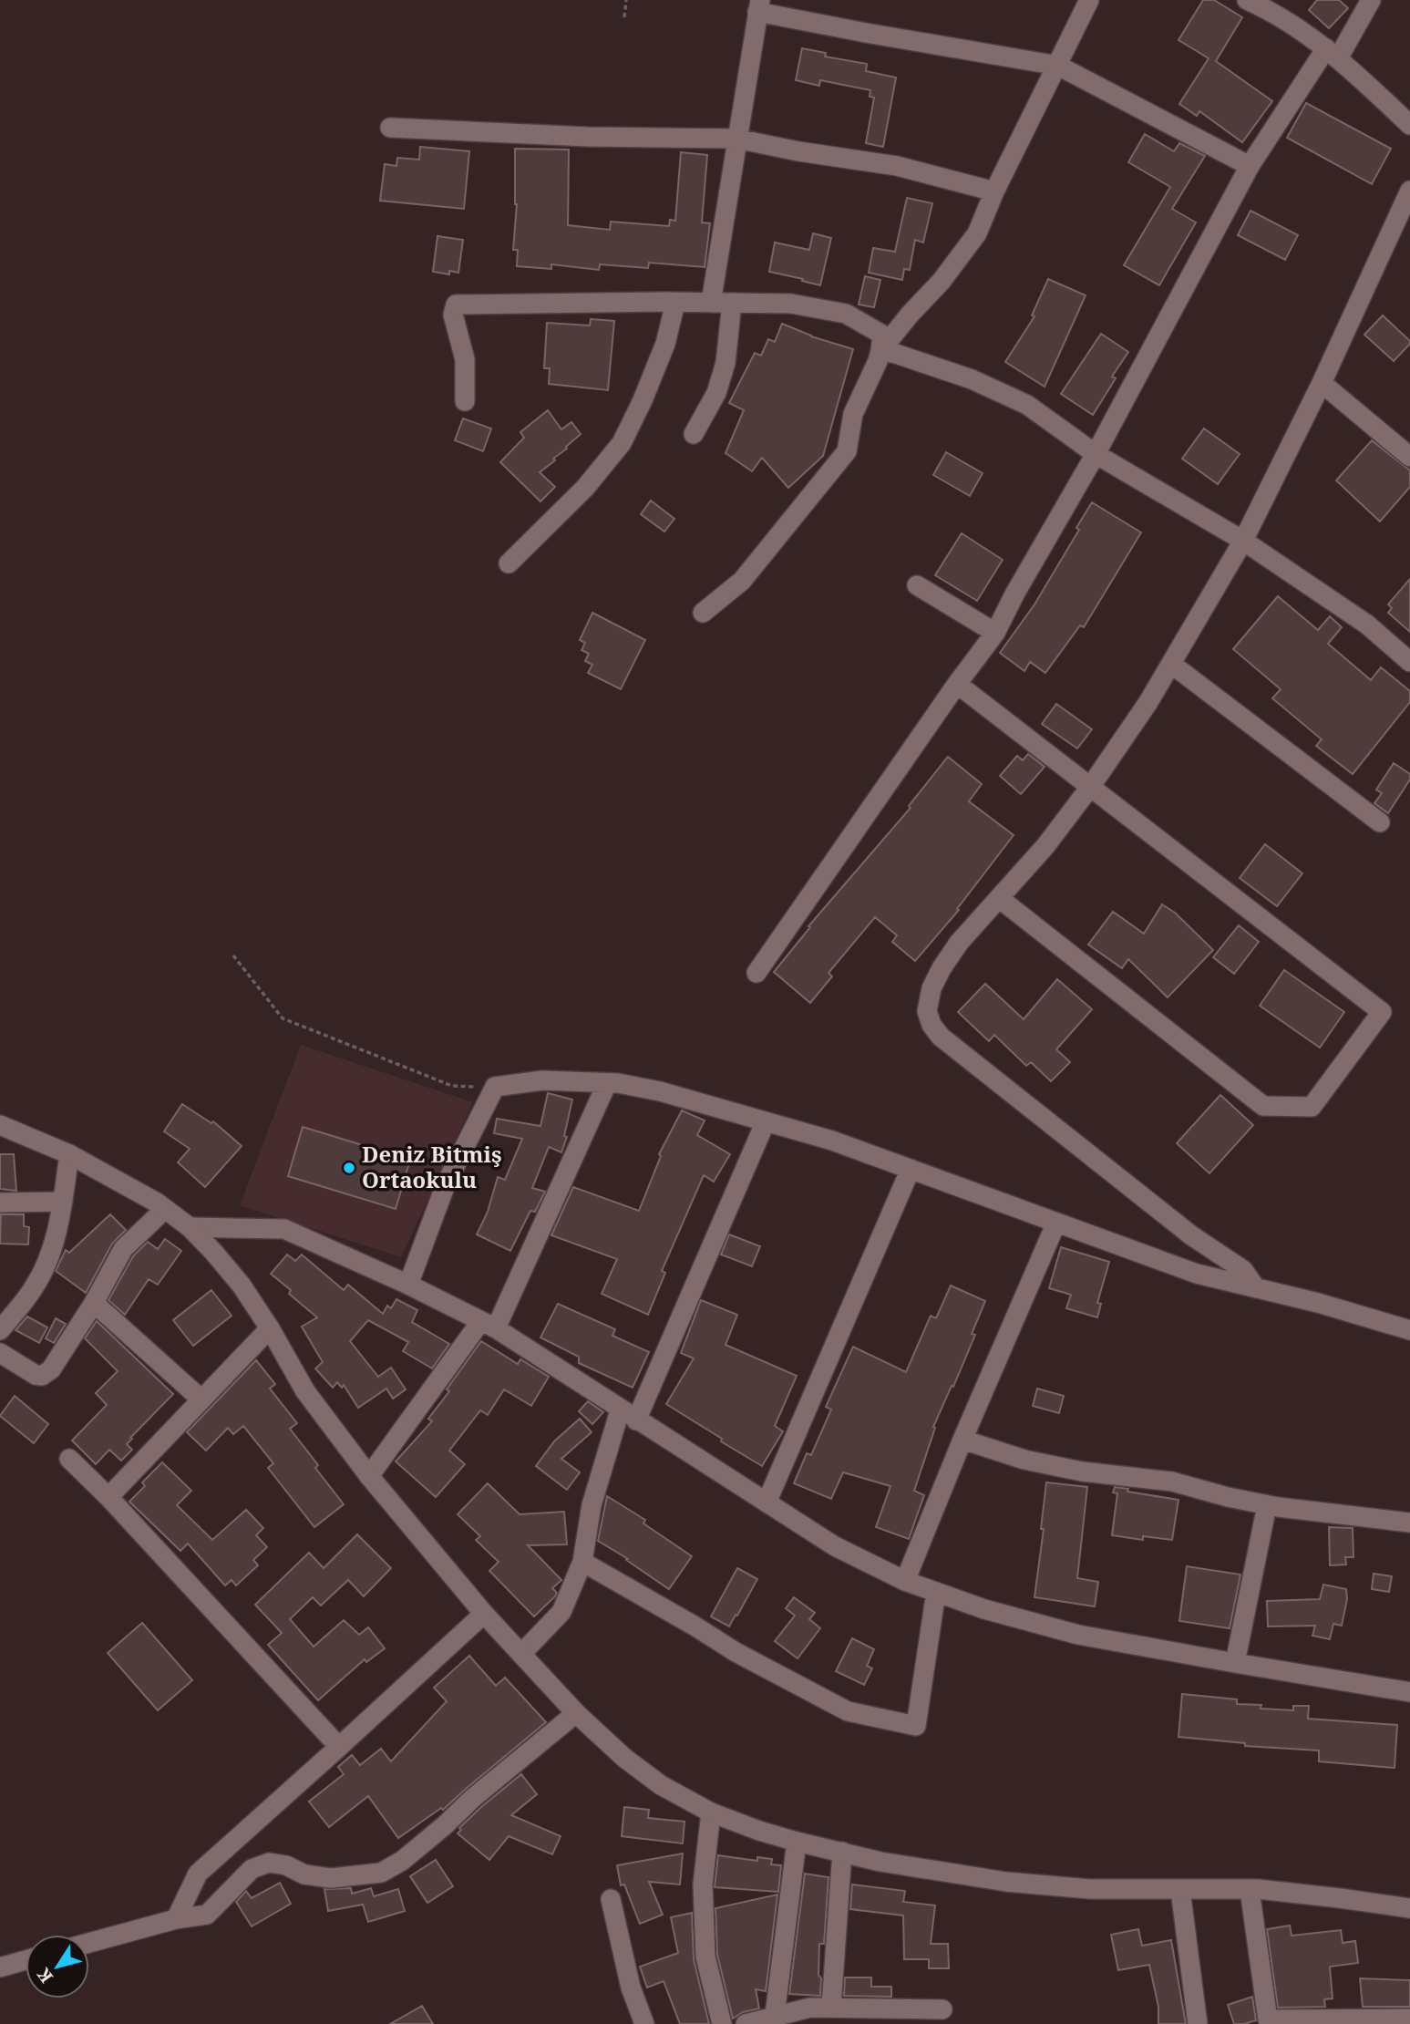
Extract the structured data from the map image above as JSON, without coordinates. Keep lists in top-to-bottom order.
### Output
{
  "places": ["Deniz Bitmiş Ortaokulu"],
  "north": "bottom left"
}
